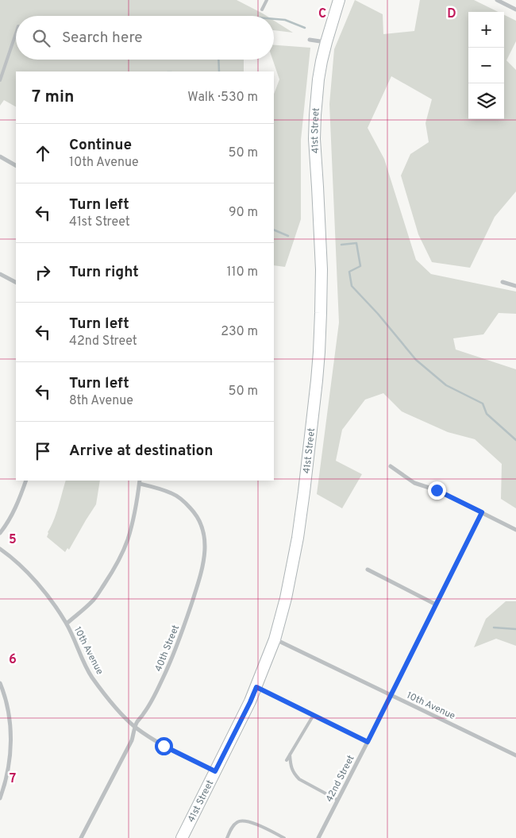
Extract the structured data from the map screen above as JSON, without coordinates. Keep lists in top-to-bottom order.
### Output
{
  "streets": {
    "street": [
      "41st Street",
      "40th Street",
      "10th Avenue",
      "42nd Street"
    ]
  },
  "crossings": [
    ["41st Street", "10th Avenue"],
    ["40th Street", "10th Avenue"],
    ["10th Avenue", "42nd Street"]
  ],
  "page": {
    "map_buttons": ["+", "−"],
    "search": "Search here",
    "heading": ["7 min", "Walk · 530 m"],
    "list": [
      ["Continue", "10th Avenue", "50 m"],
      ["Turn left", "41st Street", "90 m"],
      ["Turn right", "110 m"],
      ["Turn left", "42nd Street", "230 m"],
      ["Turn left", "8th Avenue", "50 m"],
      "Arrive at destination"
    ]
  },
  "grid": {
    "columns": ["C", "D"],
    "rows": ["5", "6", "7"]
  }
}
